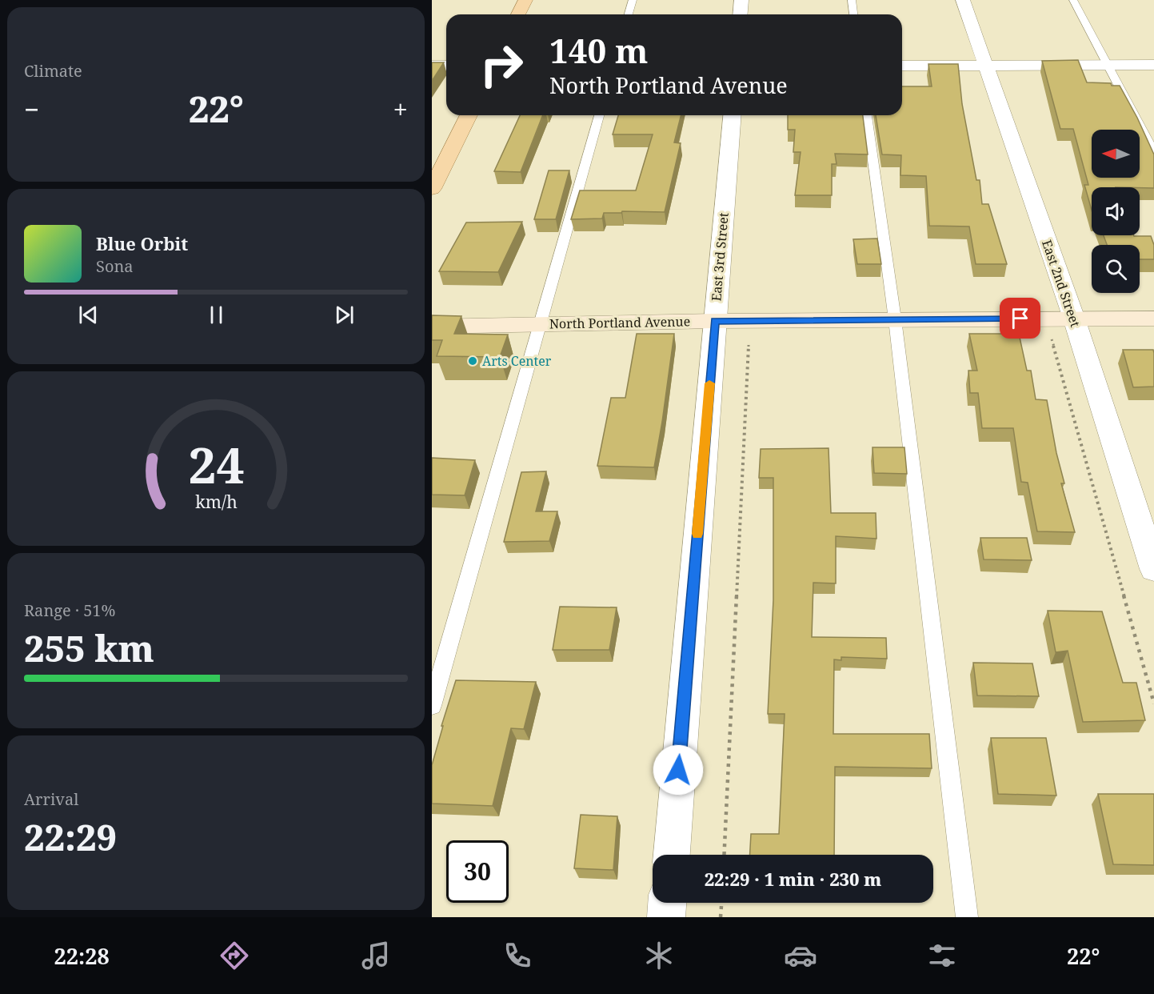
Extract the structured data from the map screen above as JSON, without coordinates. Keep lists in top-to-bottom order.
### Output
{
  "streets": {
    "street": ["East 3rd Street", "East 2nd Street", "North Portland Avenue"]
  },
  "crossings": [
    ["East 3rd Street", "North Portland Avenue"],
    ["East 2nd Street", "North Portland Avenue"]
  ],
  "places": ["Arts Center"],
  "north": "left",
  "page": {
    "tile": [
      "Climate",
      ["Range · 51%", "255 km"],
      ["Arrival", "22:29"]
    ],
    "turn": ["140 m", "North Portland Avenue"],
    "heat": ["−", "22°", "+"],
    "song": ["Blue Orbit", "Sona"],
    "limit": "30",
    "trip": "22:29 · 1 min · 230 m",
    "tabs": ["22:28", "22°"],
    "gauge": ["24", "km/h"]
  }
}
